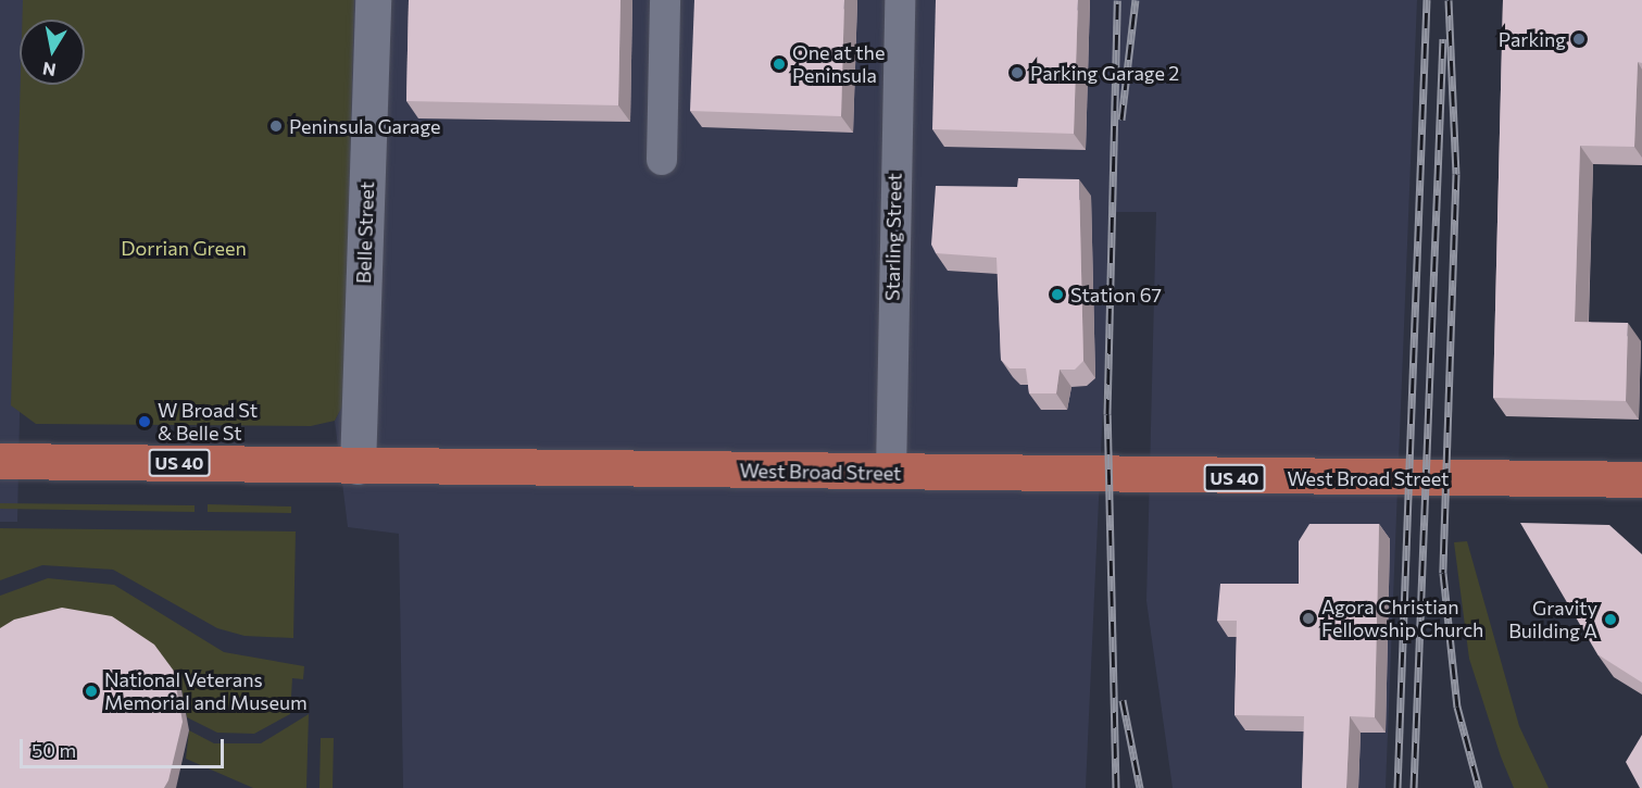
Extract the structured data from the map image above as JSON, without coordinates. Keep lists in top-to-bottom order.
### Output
{
  "streets": {
    "main road": ["US 40", "West Broad Street"],
    "street": ["Belle Street", "Starling Street"]
  },
  "crossings": [
    ["Belle Street", "West Broad Street"],
    ["Starling Street", "West Broad Street"]
  ],
  "parks": ["Dorrian Green"],
  "places": [
    "Parking",
    "One at the Peninsula",
    "Parking Garage 2",
    "Peninsula Garage",
    "Station 67",
    "W Broad St & Belle St",
    "Agora Christian Fellowship Church",
    "Gravity Building A",
    "National Veterans Memorial and Museum"
  ],
  "scale_bar": "50 m",
  "north": "bottom"
}
